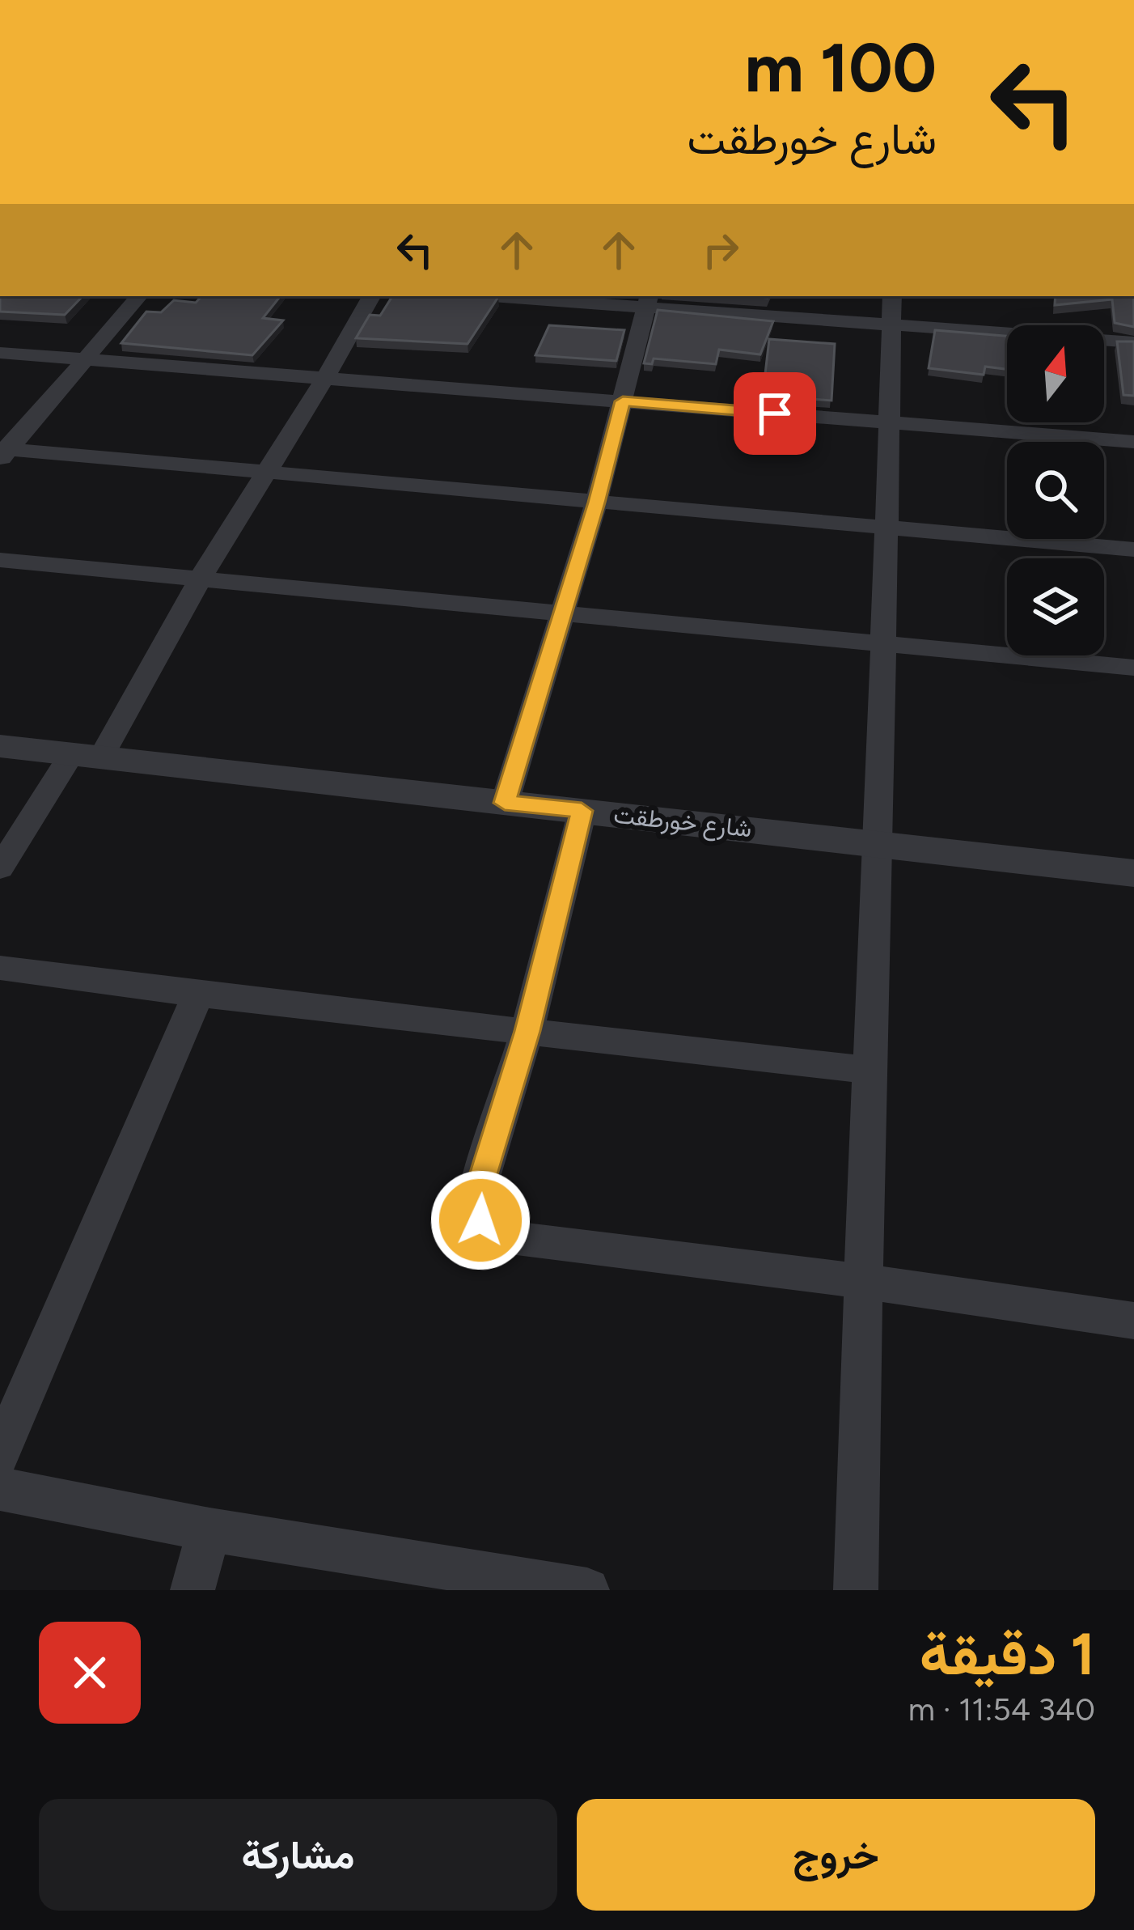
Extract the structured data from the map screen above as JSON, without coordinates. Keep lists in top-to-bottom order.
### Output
{
  "streets": {
    "street": ["شارع خورطقت"]
  },
  "north": "top",
  "page": {
    "turn": ["100 m", "شارع خورطقت"],
    "heading": ["1 دقيقة", "340 m · 11:54"],
    "buttons": ["خروج", "مشاركة"]
  }
}
